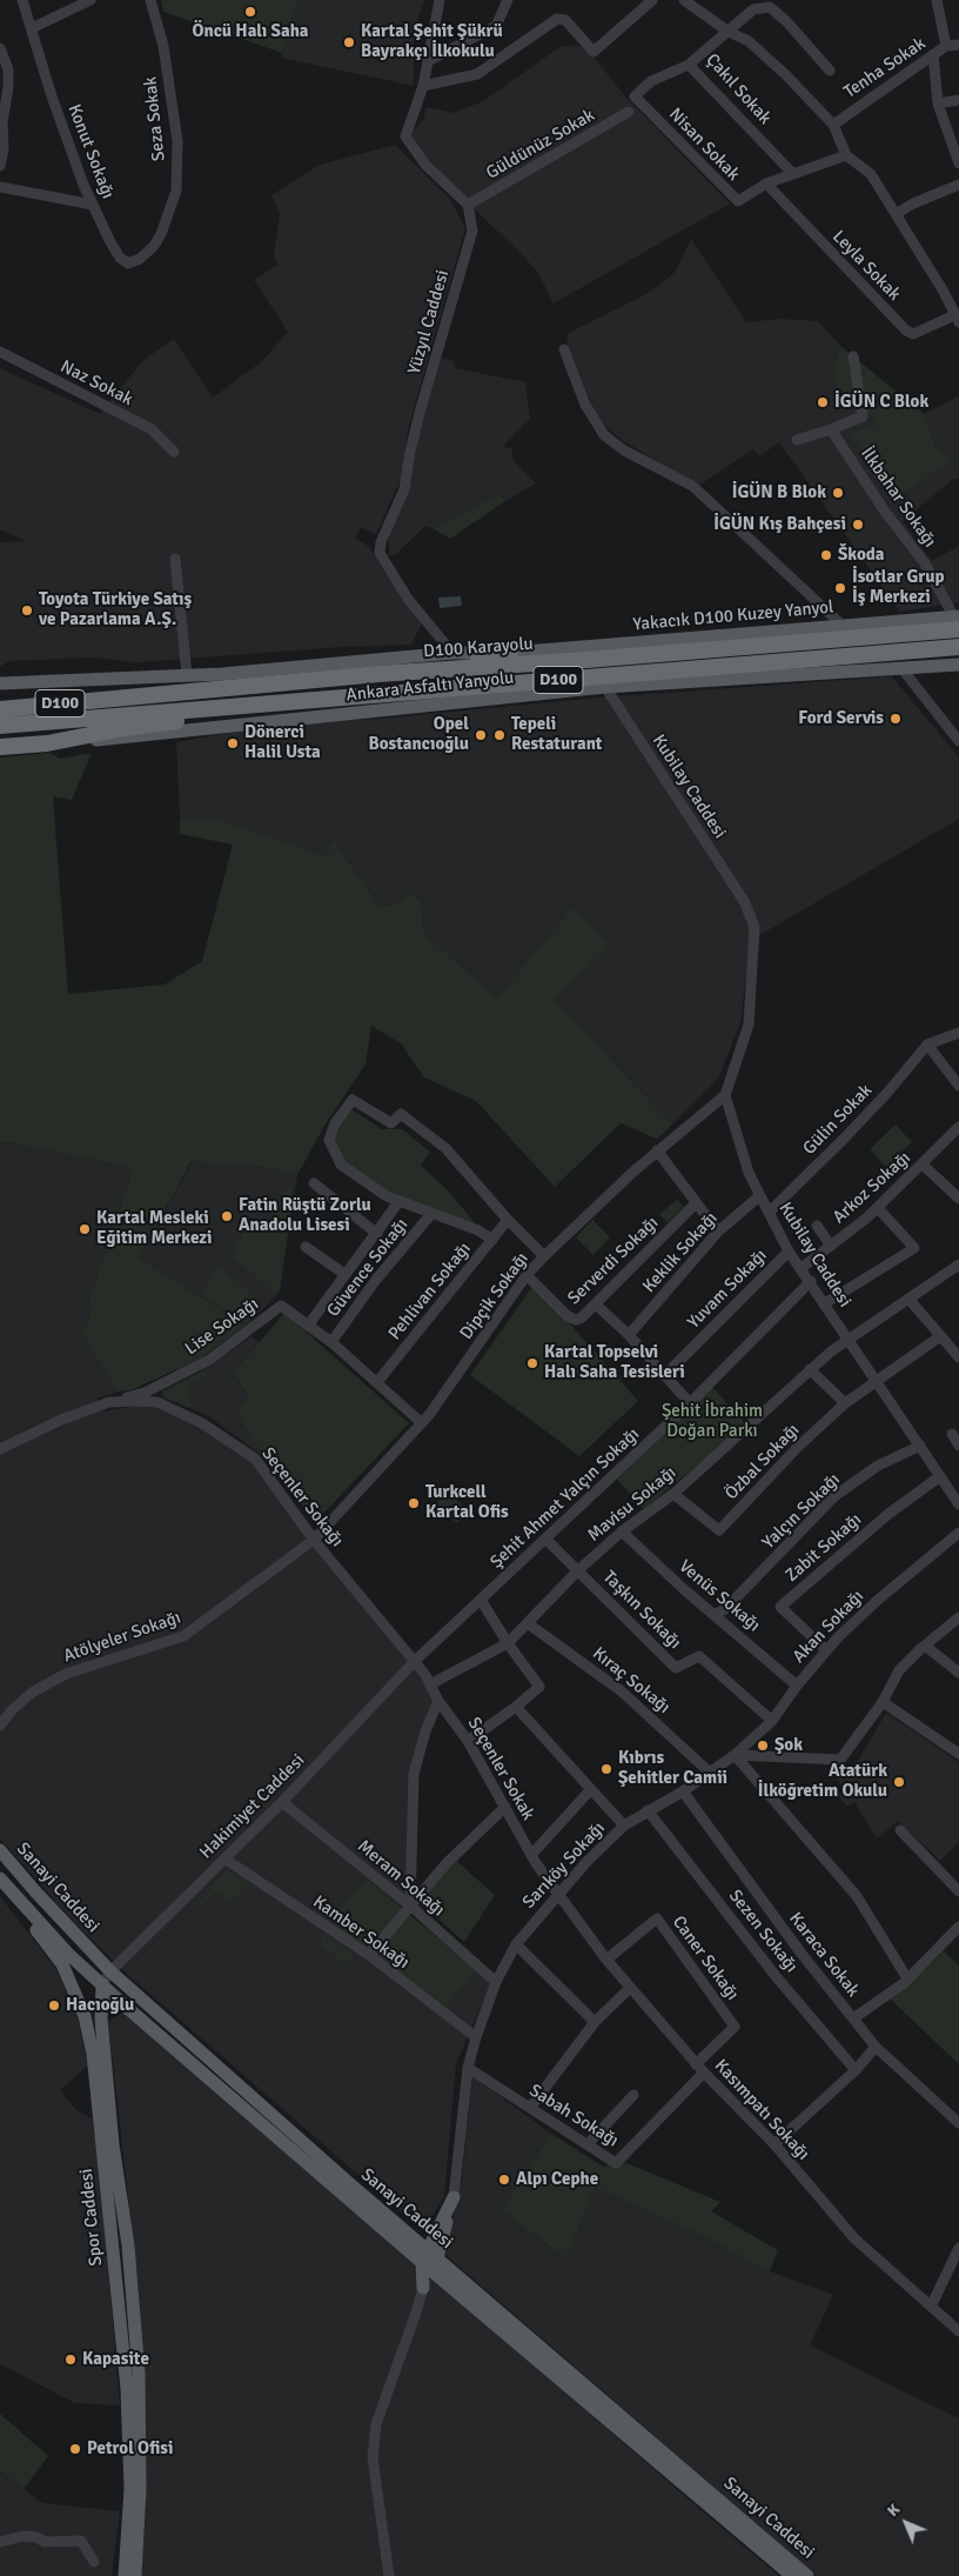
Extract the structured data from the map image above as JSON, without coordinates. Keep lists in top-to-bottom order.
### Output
{
  "streets": {
    "highway": ["D100 Karayolu", "D100"],
    "main road": [
      "Yakacık D100 Kuzey Yanyol",
      "Ankara Asfaltı Yanyolu",
      "Sanayi Caddesi",
      "Spor Caddesi"
    ],
    "street": [
      "Tenha Sokak",
      "Çakıl Sokak",
      "Seza Sokak",
      "Güldünüz Sokak",
      "Nisan Sokak",
      "Konut Sokağı",
      "Leyla Sokak",
      "Yüzyıl Caddesi",
      "Naz Sokak",
      "İlkbahar Sokağı",
      "Kubilay Caddesi",
      "Gülin Sokak",
      "Arkoz Sokağı",
      "Keklik Sokağı",
      "Serverdi Sokağı",
      "Güvence Sokağı",
      "Yuvam Sokağı",
      "Pehlivan Sokağı",
      "Dipçik Sokağı",
      "Lise Sokağı",
      "Özbal Sokağı",
      "Seçenler Sokağı",
      "Şehit Ahmet Yalçın Sokağı",
      "Mavisu Sokağı",
      "Yalçın Sokağı",
      "Zabit Sokağı",
      "Venüs Sokağı",
      "Taşkın Sokağı",
      "Akan Sokağı",
      "Atölyeler Sokağı",
      "Kıraç Sokağı",
      "Seçenler Sokak",
      "Hakimiyet Caddesi",
      "Sarıköy Sokağı",
      "Meram Sokağı",
      "Sezen Sokağı",
      "Kamber Sokağı",
      "Karaca Sokak",
      "Caner Sokağı",
      "Kasımpatı Sokağı",
      "Sabah Sokağı"
    ]
  },
  "crossings": [
    ["Çakıl Sokak", "Nisan Sokak"],
    ["Seza Sokak", "Konut Sokağı"],
    ["Güldünüz Sokak", "Yüzyıl Caddesi"],
    ["Nisan Sokak", "Leyla Sokak"],
    ["Yüzyıl Caddesi", "Ankara Asfaltı Yanyolu"],
    ["İlkbahar Sokağı", "Yakacık D100 Kuzey Yanyol"],
    ["İlkbahar Sokağı", "D100 Karayolu"],
    ["Yakacık D100 Kuzey Yanyol", "D100 Karayolu"],
    ["Yakacık D100 Kuzey Yanyol", "D100"],
    ["Yakacık D100 Kuzey Yanyol", "Ankara Asfaltı Yanyolu"],
    ["D100 Karayolu", "D100"],
    ["D100", "Ankara Asfaltı Yanyolu"],
    ["Ankara Asfaltı Yanyolu", "Kubilay Caddesi"],
    ["Kubilay Caddesi", "Gülin Sokak"],
    ["Kubilay Caddesi", "Arkoz Sokağı"],
    ["Kubilay Caddesi", "Keklik Sokağı"],
    ["Kubilay Caddesi", "Yuvam Sokağı"],
    ["Kubilay Caddesi", "Dipçik Sokağı"],
    ["Kubilay Caddesi", "Özbal Sokağı"],
    ["Kubilay Caddesi", "Şehit Ahmet Yalçın Sokağı"],
    ["Kubilay Caddesi", "Mavisu Sokağı"],
    ["Kubilay Caddesi", "Yalçın Sokağı"],
    ["Kubilay Caddesi", "Zabit Sokağı"],
    ["Serverdi Sokağı", "Dipçik Sokağı"],
    ["Güvence Sokağı", "Lise Sokağı"],
    ["Pehlivan Sokağı", "Lise Sokağı"],
    ["Dipçik Sokağı", "Lise Sokağı"],
    ["Dipçik Sokağı", "Seçenler Sokağı"],
    ["Dipçik Sokağı", "Atölyeler Sokağı"],
    ["Lise Sokağı", "Seçenler Sokağı"],
    ["Özbal Sokağı", "Mavisu Sokağı"],
    ["Seçenler Sokağı", "Şehit Ahmet Yalçın Sokağı"],
    ["Seçenler Sokağı", "Atölyeler Sokağı"],
    ["Seçenler Sokağı", "Seçenler Sokak"],
    ["Seçenler Sokağı", "Hakimiyet Caddesi"],
    ["Şehit Ahmet Yalçın Sokağı", "Taşkın Sokağı"],
    ["Şehit Ahmet Yalçın Sokağı", "Seçenler Sokak"],
    ["Şehit Ahmet Yalçın Sokağı", "Hakimiyet Caddesi"],
    ["Mavisu Sokağı", "Venüs Sokağı"],
    ["Mavisu Sokağı", "Taşkın Sokağı"],
    ["Mavisu Sokağı", "Kıraç Sokağı"],
    ["Mavisu Sokağı", "Seçenler Sokak"],
    ["Yalçın Sokağı", "Venüs Sokağı"],
    ["Zabit Sokağı", "Akan Sokağı"],
    ["Venüs Sokağı", "Akan Sokağı"],
    ["Taşkın Sokağı", "Akan Sokağı"],
    ["Akan Sokağı", "Sarıköy Sokağı"],
    ["Kıraç Sokağı", "Sarıköy Sokağı"],
    ["Seçenler Sokak", "Hakimiyet Caddesi"],
    ["Seçenler Sokak", "Sarıköy Sokağı"],
    ["Seçenler Sokak", "Kasımpatı Sokağı"],
    ["Hakimiyet Caddesi", "Meram Sokağı"],
    ["Hakimiyet Caddesi", "Sanayi Caddesi"],
    ["Hakimiyet Caddesi", "Kamber Sokağı"],
    ["Sarıköy Sokağı", "Meram Sokağı"],
    ["Sarıköy Sokağı", "Sezen Sokağı"],
    ["Sarıköy Sokağı", "Kamber Sokağı"],
    ["Sarıköy Sokağı", "Karaca Sokak"],
    ["Sarıköy Sokağı", "Kasımpatı Sokağı"],
    ["Sarıköy Sokağı", "Sabah Sokağı"],
    ["Sanayi Caddesi", "Spor Caddesi"],
    ["Caner Sokağı", "Kasımpatı Sokağı"],
    ["Kasımpatı Sokağı", "Sabah Sokağı"]
  ],
  "parks": ["Şehit İbrahim Doğan Parkı"],
  "places": [
    "Öncü Halı Saha",
    "Kartal Şehit Şükrü Bayrakçı İlkokulu",
    "İGÜN C Blok",
    "İGÜN B Blok",
    "İGÜN Kış Bahçesi",
    "Škoda",
    "İsotlar Grup İş Merkezi",
    "Toyota Türkiye Satış ve Pazarlama A.Ş.",
    "Ford Servis",
    "Opel Bostancıoğlu",
    "Tepeli Restaturant",
    "Dönerci Halil Usta",
    "Fatin Rüştü Zorlu Anadolu Lisesi",
    "Kartal Mesleki Eğitim Merkezi",
    "Kartal Topselvi Halı Saha Tesisleri",
    "Turkcell Kartal Ofis",
    "Şok",
    "Kıbrıs Şehitler Camii",
    "Atatürk İlköğretim Okulu",
    "Hacıoğlu",
    "Alpı Cephe",
    "Kapasite",
    "Petrol Ofisi"
  ],
  "north": "top left"
}
